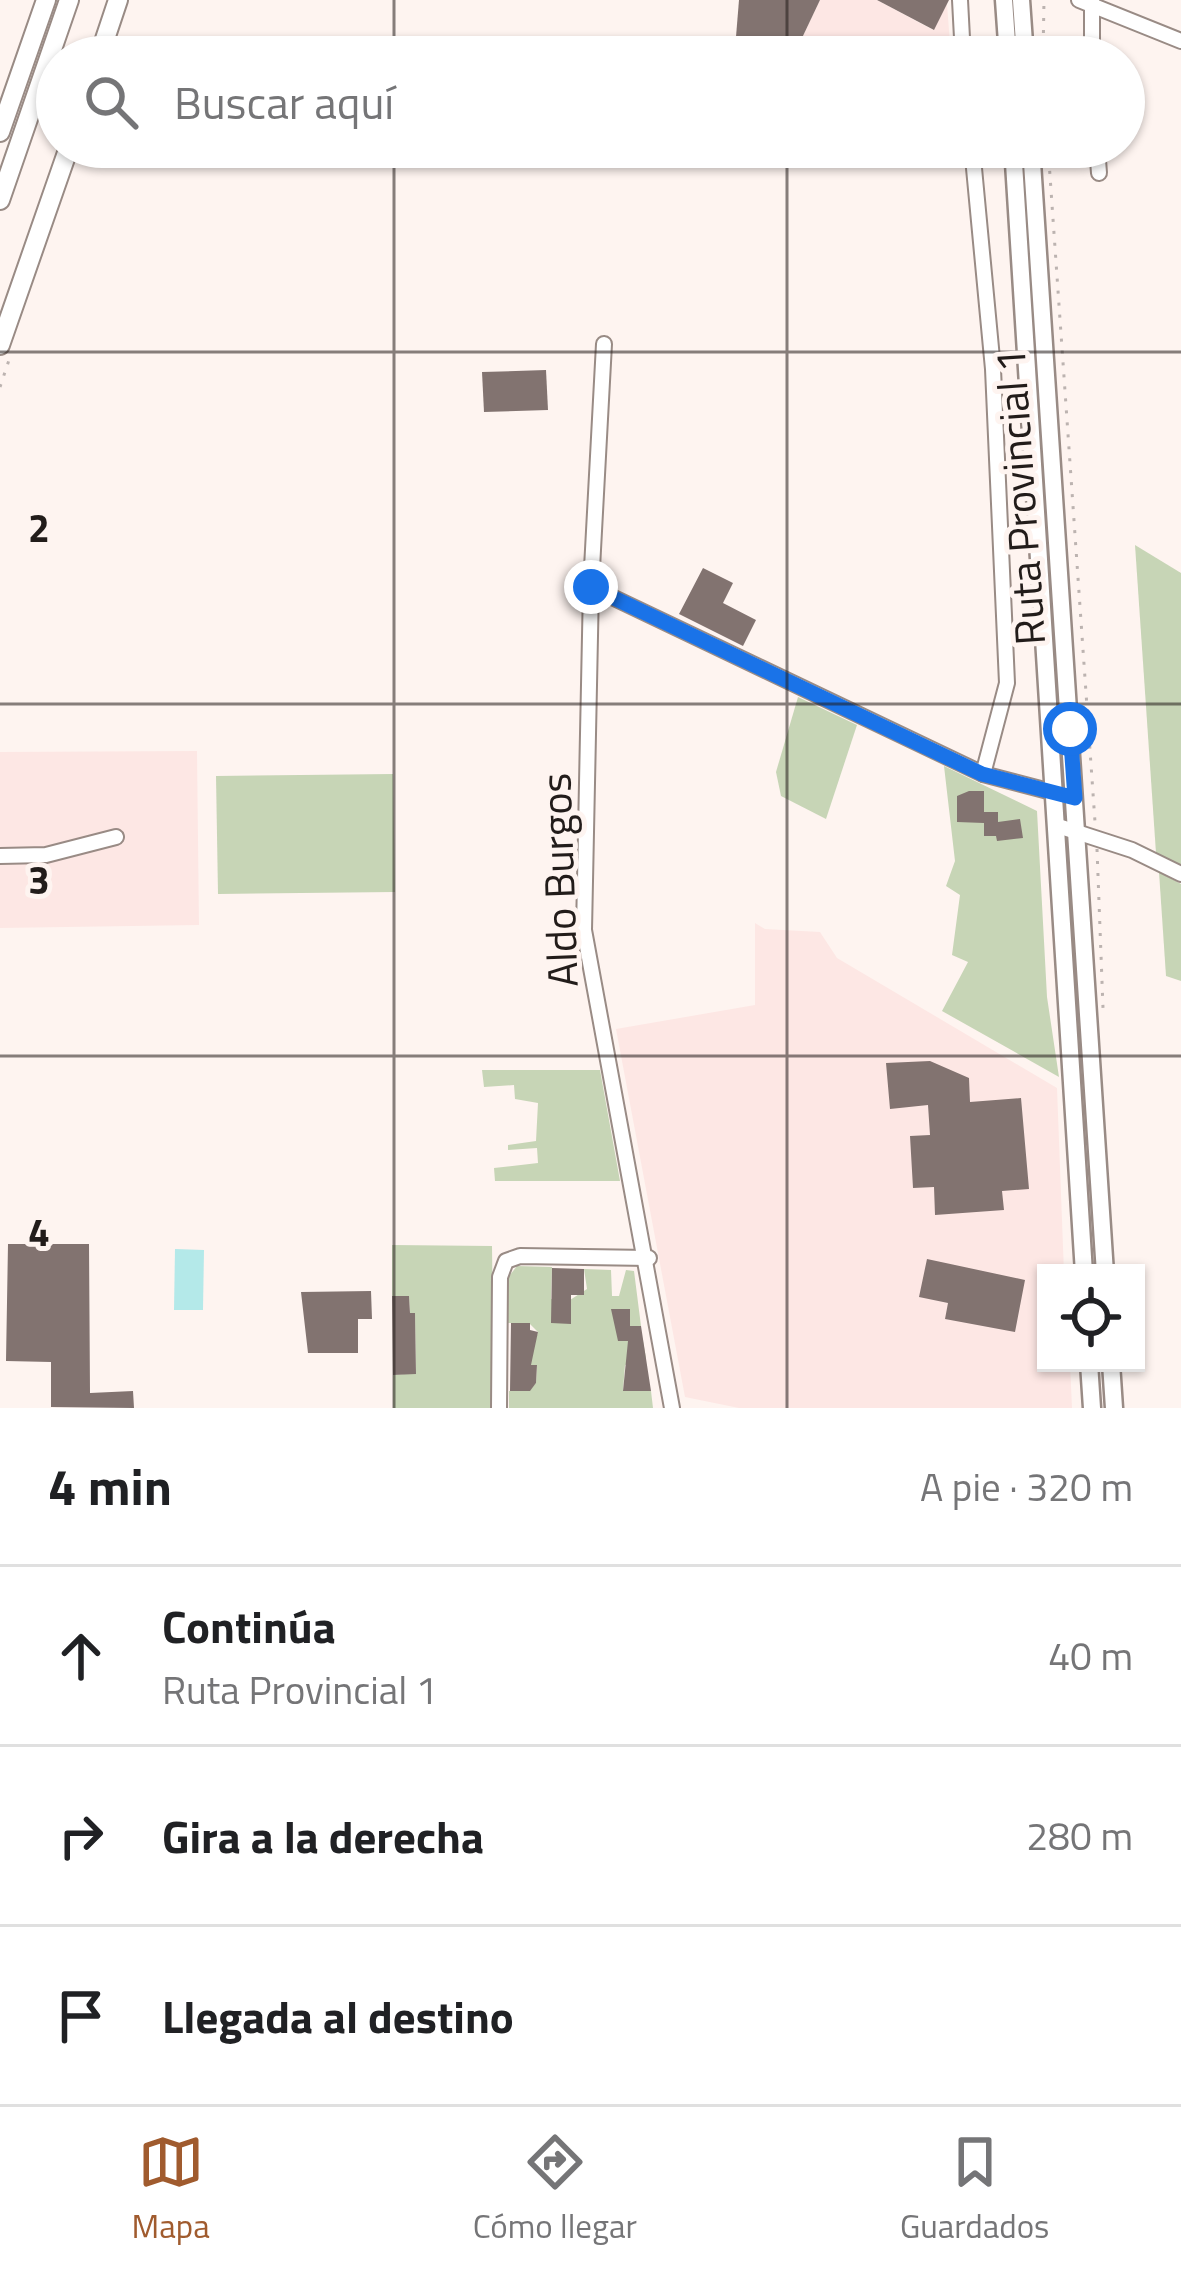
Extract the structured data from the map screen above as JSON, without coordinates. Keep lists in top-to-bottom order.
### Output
{
  "streets": {
    "main road": ["Ruta Provincial 1"],
    "street": ["Aldo Burgos"]
  },
  "page": {
    "search": "Buscar aquí",
    "heading": ["4 min", "A pie · 320 m"],
    "list": [
      ["Continúa", "Ruta Provincial 1", "40 m"],
      ["Gira a la derecha", "280 m"],
      "Llegada al destino"
    ],
    "nav": ["Mapa", "Cómo llegar", "Guardados"]
  },
  "grid": {
    "rows": ["2", "3", "4"]
  }
}
